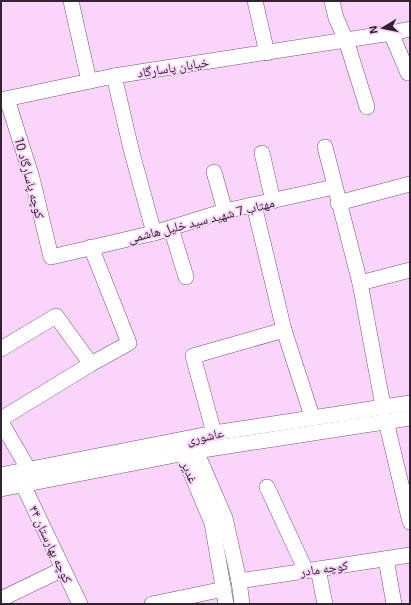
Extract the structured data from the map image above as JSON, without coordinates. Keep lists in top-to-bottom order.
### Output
{
  "streets": {
    "street": [
      "خیابان پاسارگاد",
      "کوچه پاسارگاد 10",
      "مهتاب 7 شهید سید خلیل هاشمی",
      "عاشوری",
      "غدیر",
      "کوچه بهارستان ۴۴",
      "کوچه مادر"
    ]
  },
  "crossings": [
    ["خیابان پاسارگاد", "کوچه پاسارگاد 10"],
    ["کوچه پاسارگاد 10", "مهتاب 7 شهید سید خلیل هاشمی"],
    ["عاشوری", "غدیر"],
    ["عاشوری", "کوچه بهارستان ۴۴"],
    ["غدیر", "کوچه مادر"]
  ],
  "north": "left"
}
